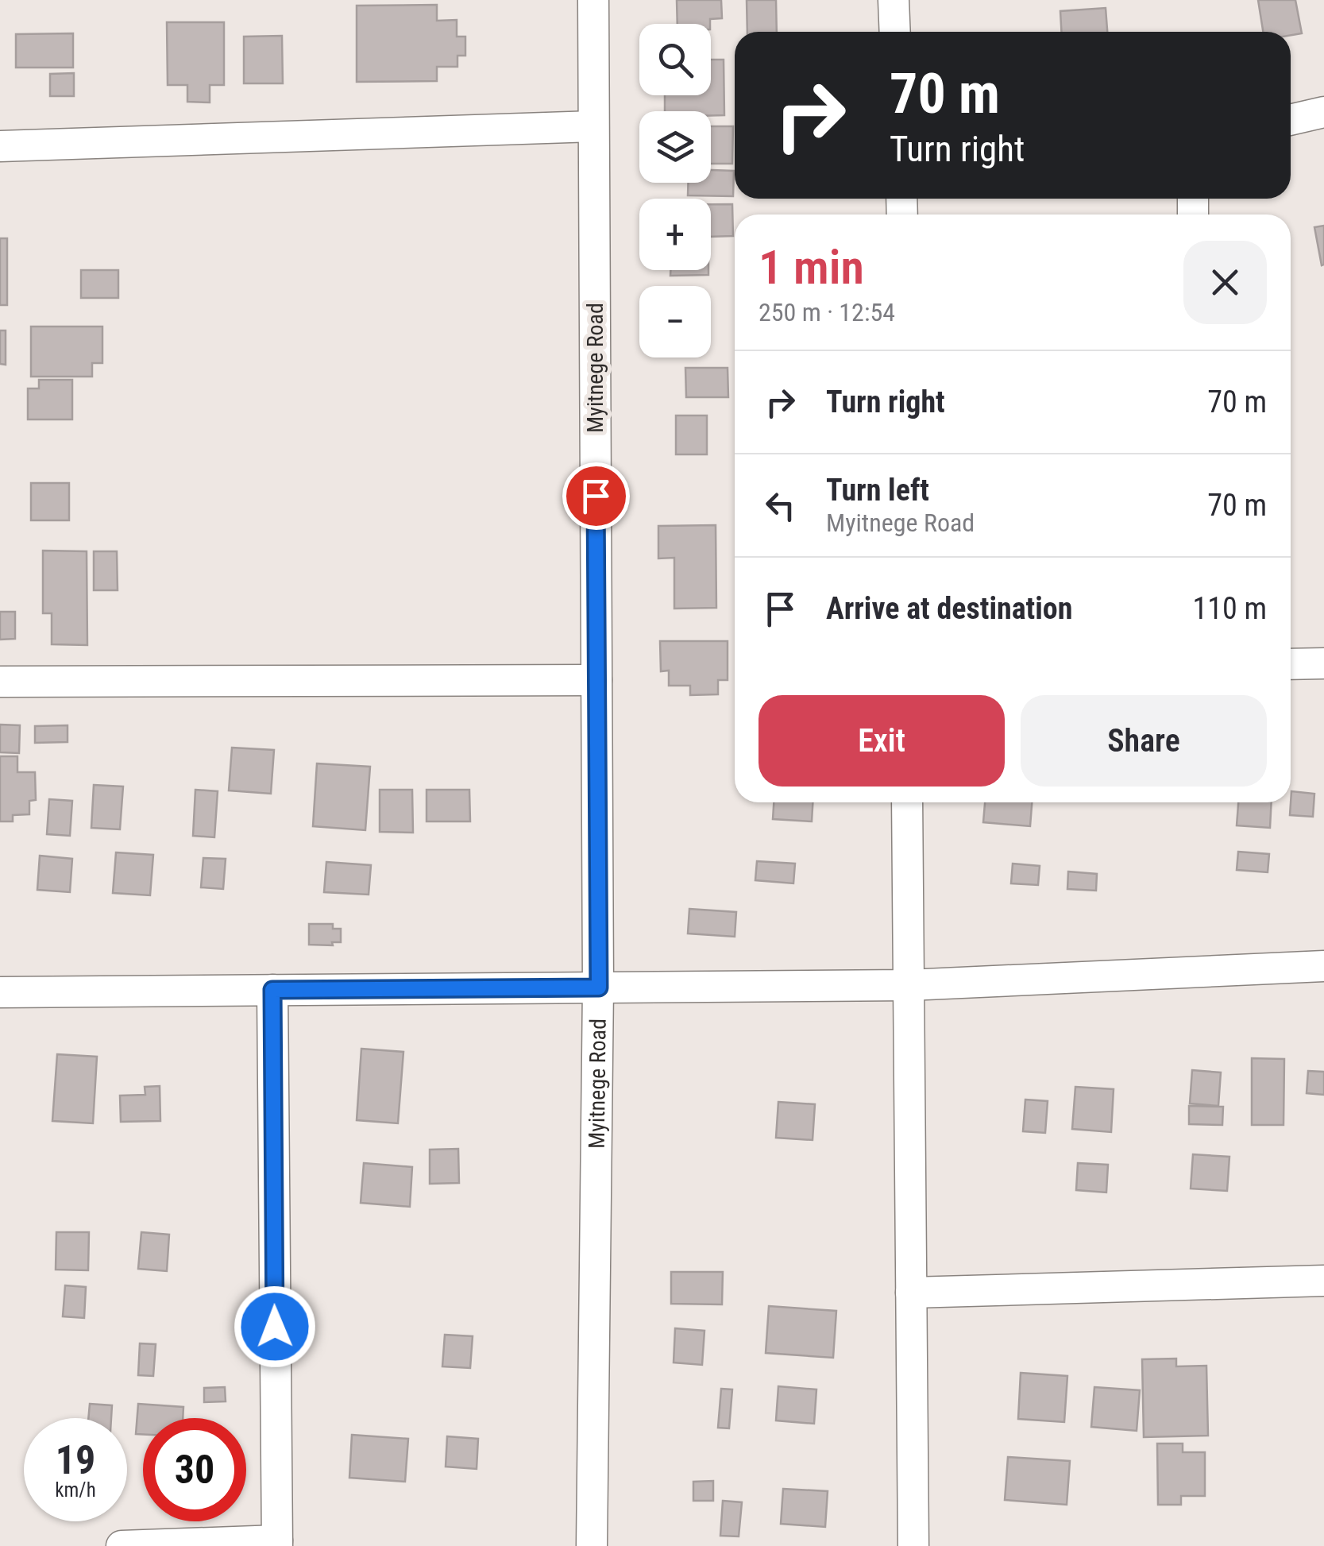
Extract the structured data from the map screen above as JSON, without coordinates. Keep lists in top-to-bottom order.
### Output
{
  "streets": {
    "street": ["Myitnege Road"]
  },
  "page": {
    "map_buttons": ["+", "−"],
    "turn": ["70 m", "Turn right"],
    "heading": ["1 min", "250 m · 12:54"],
    "list": [
      {
        "name": "Turn right",
        "value": "70 m"
      },
      {
        "name": "Turn left",
        "note": "Myitnege Road",
        "value": "70 m"
      },
      {
        "name": "Arrive at destination",
        "value": "110 m"
      }
    ],
    "buttons": ["Exit", "Share"],
    "speed": "19 km/h",
    "limit": "30"
  }
}
